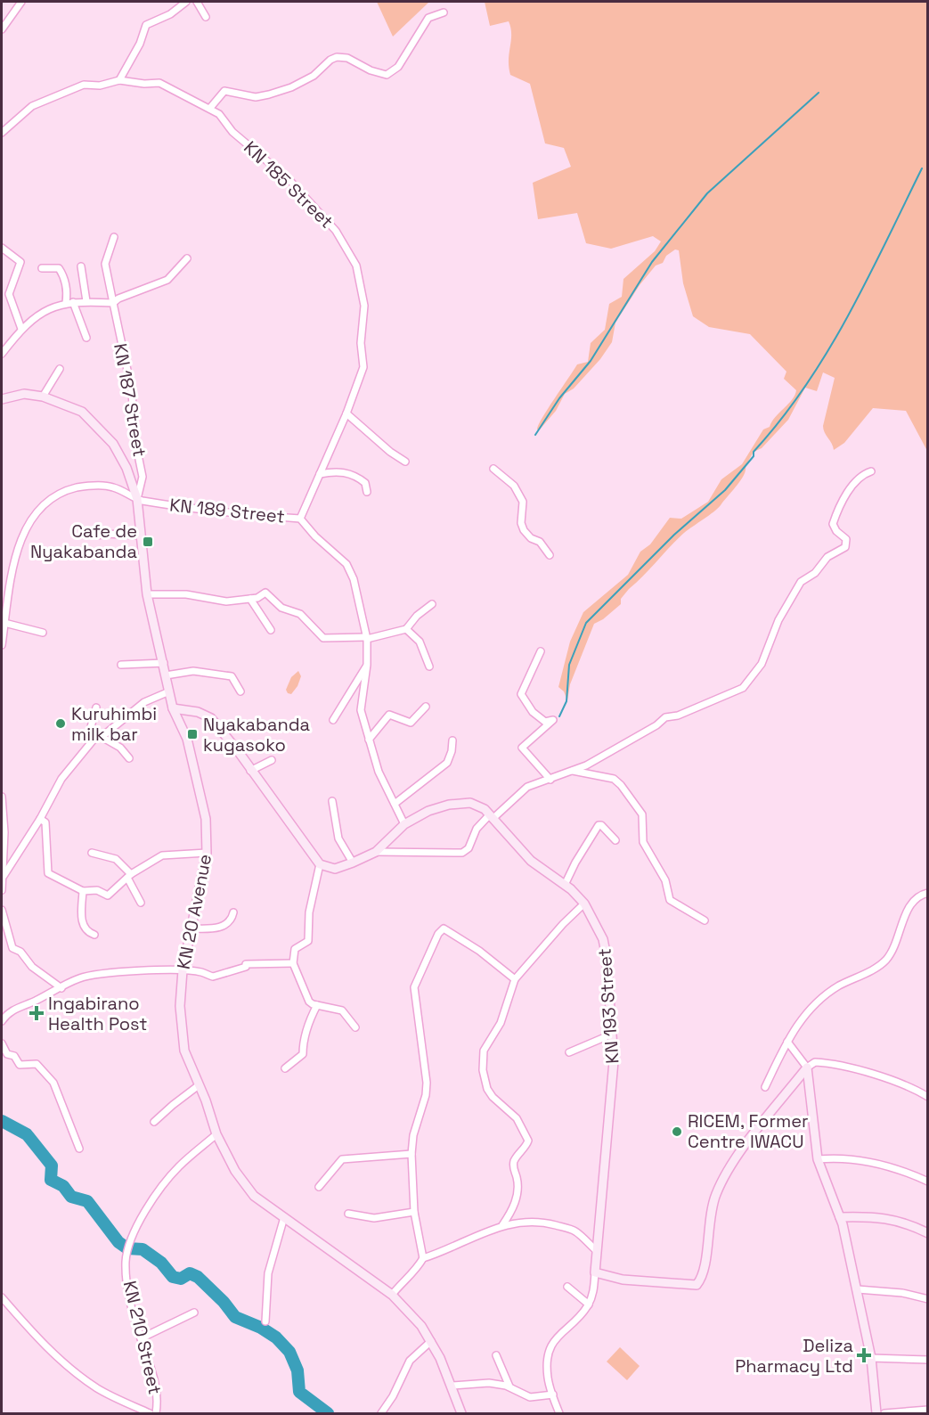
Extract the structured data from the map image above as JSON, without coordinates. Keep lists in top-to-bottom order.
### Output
{
  "streets": {
    "street": [
      "KN 185 Street",
      "KN 187 Street",
      "KN 189 Street",
      "KN 20 Avenue",
      "KN 193 Street",
      "KN 210 Street"
    ]
  },
  "crossings": [
    ["KN 185 Street", "KN 189 Street"],
    ["KN 187 Street", "KN 189 Street"],
    ["KN 187 Street", "KN 20 Avenue"],
    ["KN 189 Street", "KN 20 Avenue"],
    ["KN 189 Street", "KN 193 Street"],
    ["KN 20 Avenue", "KN 210 Street"]
  ],
  "places": {
    "transit": ["Cafe de Nyakabanda", "Nyakabanda kugasoko"],
    "other": ["Kuruhimbi milk bar", "RICEM, Former Centre IWACU"],
    "health": ["Ingabirano Health Post", "Deliza Pharmacy Ltd"]
  }
}
